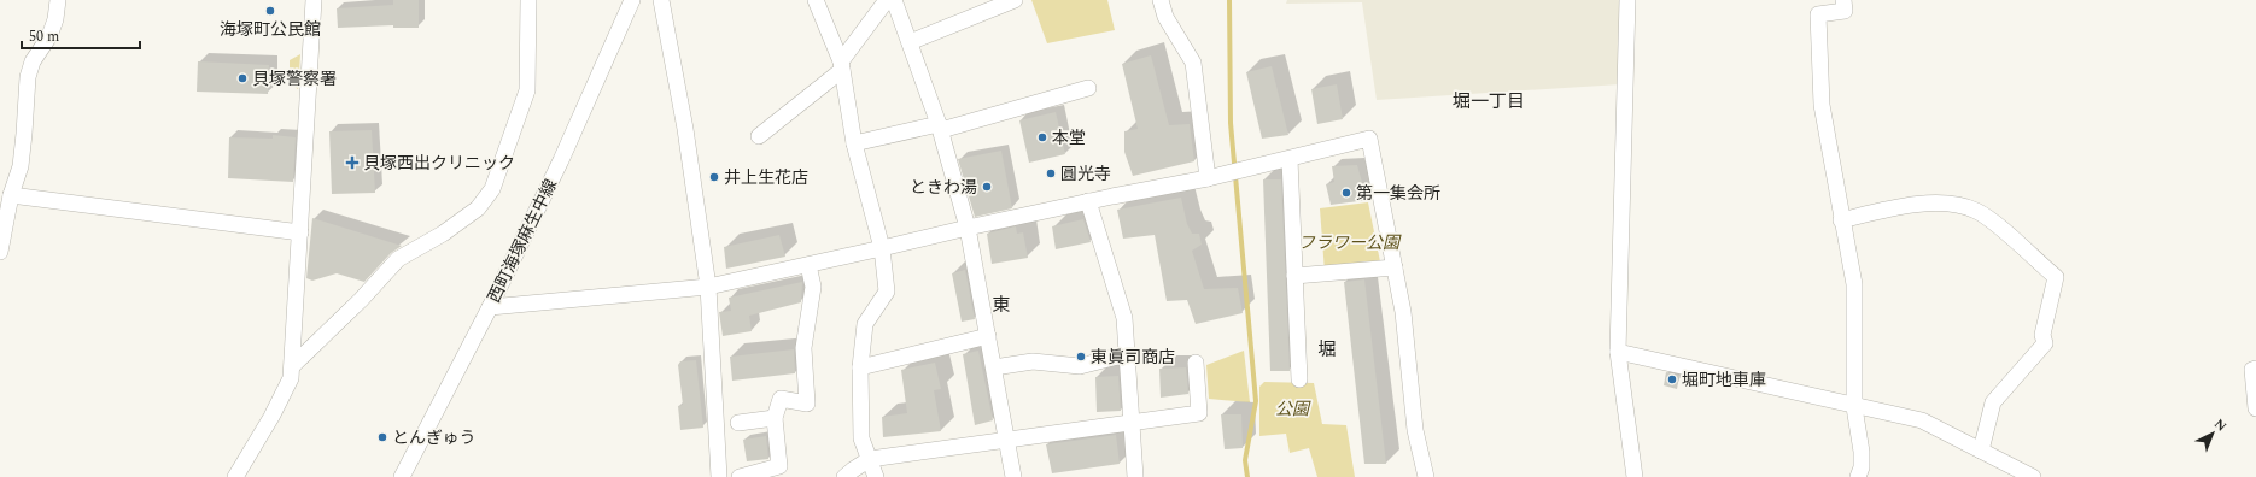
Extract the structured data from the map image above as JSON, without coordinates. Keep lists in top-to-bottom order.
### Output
{
  "streets": {
    "street": ["西町海塚麻生中線"]
  },
  "districts": ["堀一丁目", "東", "堀"],
  "parks": ["フラワー公園", "公園"],
  "places": {
    "other": [
      "海塚町公民館",
      "貝塚警察署",
      "本堂",
      "圓光寺",
      "井上生花店",
      "ときわ湯",
      "第一集会所",
      "東眞司商店",
      "堀町地車庫",
      "とんぎゅう"
    ],
    "health": ["貝塚西出クリニック"]
  },
  "scale_bar": "50 m",
  "north": "top right"
}
